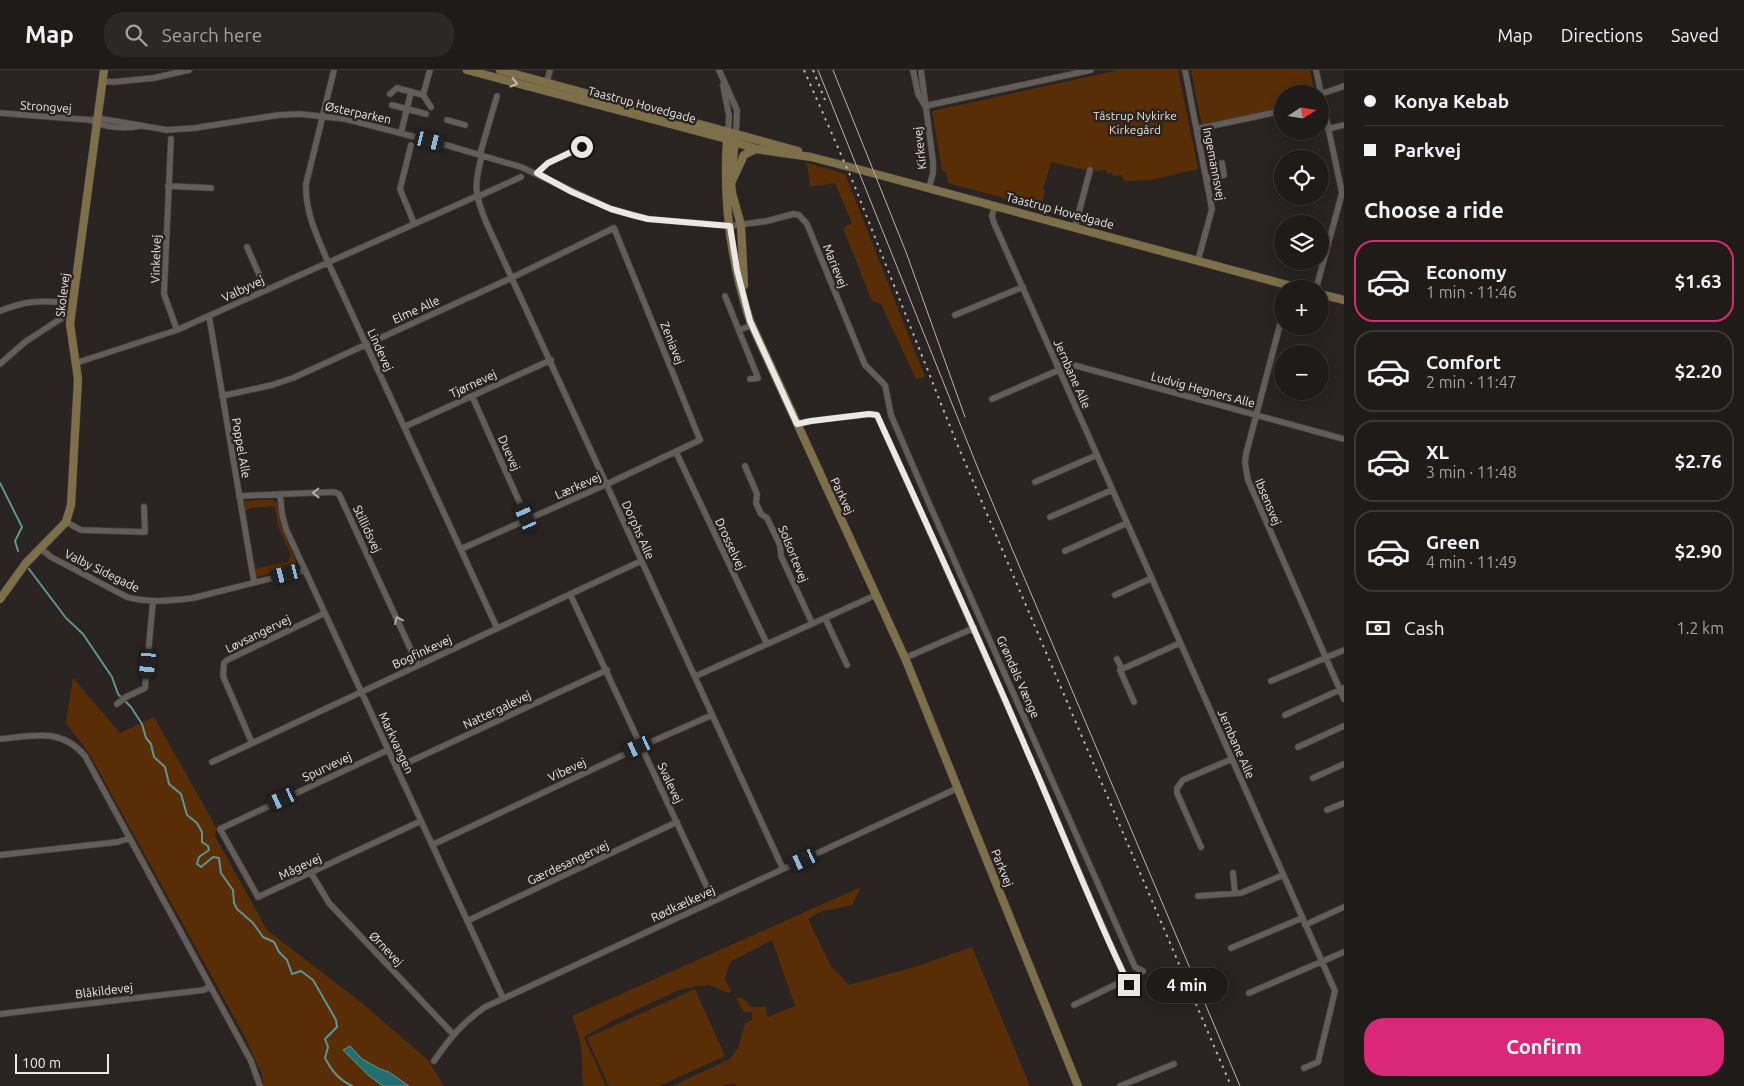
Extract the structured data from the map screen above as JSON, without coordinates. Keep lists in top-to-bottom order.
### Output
{
  "streets": {
    "street": [
      "Taastrup Hovedgade",
      "Strongvej",
      "Østerparken",
      "Kirkevej",
      "Ingemannsvej",
      "Vinkelvej",
      "Marievej",
      "Valbyvej",
      "Skolevej",
      "Elme Alle",
      "Zeniavej",
      "Lindevej",
      "Jernbane Alle",
      "Tjørnevej",
      "Ludvig Hegners Alle",
      "Poppel Alle",
      "Duevej",
      "Lærkevej",
      "Parkvej",
      "Ibsensvej",
      "Stillidsvej",
      "Dorphs Alle",
      "Drosselvej",
      "Solsortevej",
      "Valby Sidegade",
      "Løvsangervej",
      "Bogfinkevej",
      "Grøndals Vænge",
      "Nattergalevej",
      "Markvangen",
      "Spurvevej",
      "Vibevej",
      "Svalevej",
      "Gærdesangervej",
      "Mågevej",
      "Rødkælkevej",
      "Ørnevej",
      "Blåkildevej"
    ]
  },
  "crossings": [
    ["Taastrup Hovedgade", "Kirkevej"],
    ["Taastrup Hovedgade", "Ingemannsvej"],
    ["Taastrup Hovedgade", "Jernbane Alle"],
    ["Taastrup Hovedgade", "Parkvej"],
    ["Strongvej", "Østerparken"],
    ["Strongvej", "Skolevej"],
    ["Østerparken", "Marievej"],
    ["Østerparken", "Skolevej"],
    ["Østerparken", "Lindevej"],
    ["Østerparken", "Parkvej"],
    ["Østerparken", "Dorphs Alle"],
    ["Vinkelvej", "Valbyvej"],
    ["Marievej", "Parkvej"],
    ["Marievej", "Grøndals Vænge"],
    ["Valbyvej", "Skolevej"],
    ["Valbyvej", "Lindevej"],
    ["Valbyvej", "Poppel Alle"],
    ["Valbyvej", "Dorphs Alle"],
    ["Elme Alle", "Zeniavej"],
    ["Elme Alle", "Lindevej"],
    ["Elme Alle", "Poppel Alle"],
    ["Elme Alle", "Dorphs Alle"],
    ["Zeniavej", "Lærkevej"],
    ["Zeniavej", "Drosselvej"],
    ["Lindevej", "Tjørnevej"],
    ["Lindevej", "Lærkevej"],
    ["Lindevej", "Bogfinkevej"],
    ["Jernbane Alle", "Ludvig Hegners Alle"],
    ["Tjørnevej", "Duevej"],
    ["Tjørnevej", "Dorphs Alle"],
    ["Ludvig Hegners Alle", "Ibsensvej"],
    ["Poppel Alle", "Stillidsvej"],
    ["Poppel Alle", "Valby Sidegade"],
    ["Duevej", "Lærkevej"],
    ["Lærkevej", "Dorphs Alle"],
    ["Lærkevej", "Drosselvej"],
    ["Parkvej", "Rødkælkevej"],
    ["Stillidsvej", "Bogfinkevej"],
    ["Stillidsvej", "Markvangen"],
    ["Dorphs Alle", "Bogfinkevej"],
    ["Dorphs Alle", "Vibevej"],
    ["Dorphs Alle", "Rødkælkevej"],
    ["Valby Sidegade", "Markvangen"],
    ["Løvsangervej", "Bogfinkevej"],
    ["Løvsangervej", "Markvangen"],
    ["Bogfinkevej", "Markvangen"],
    ["Bogfinkevej", "Svalevej"],
    ["Nattergalevej", "Markvangen"],
    ["Nattergalevej", "Svalevej"],
    ["Markvangen", "Spurvevej"],
    ["Markvangen", "Vibevej"],
    ["Markvangen", "Gærdesangervej"],
    ["Markvangen", "Mågevej"],
    ["Markvangen", "Rødkælkevej"],
    ["Spurvevej", "Mågevej"],
    ["Vibevej", "Svalevej"],
    ["Svalevej", "Gærdesangervej"],
    ["Svalevej", "Rødkælkevej"],
    ["Mågevej", "Ørnevej"],
    ["Rødkælkevej", "Ørnevej"]
  ],
  "one_way": ["Stillidsvej"],
  "parks": ["Tåstrup Nykirke Kirkegård"],
  "scale_bar": "100 m",
  "north": "right",
  "page": {
    "header": "Map",
    "search": "Search here",
    "nav": ["Map", "Directions", "Saved"],
    "banner": ["Konya Kebab", "Parkvej"],
    "map_buttons": ["+", "−"],
    "heading": "Choose a ride",
    "list": [
      {
        "name": "Economy",
        "note": "1 min · 11:46",
        "value": "$1.63"
      },
      {
        "name": "Comfort",
        "note": "2 min · 11:47",
        "value": "$2.20"
      },
      {
        "name": "XL",
        "note": "3 min · 11:48",
        "value": "$2.76"
      },
      {
        "name": "Green",
        "note": "4 min · 11:49",
        "value": "$2.90"
      }
    ],
    "pay": ["Cash", "1.2 km"],
    "bubble": "4 min",
    "buttons": "Confirm",
    "scale": "100 m"
  }
}
